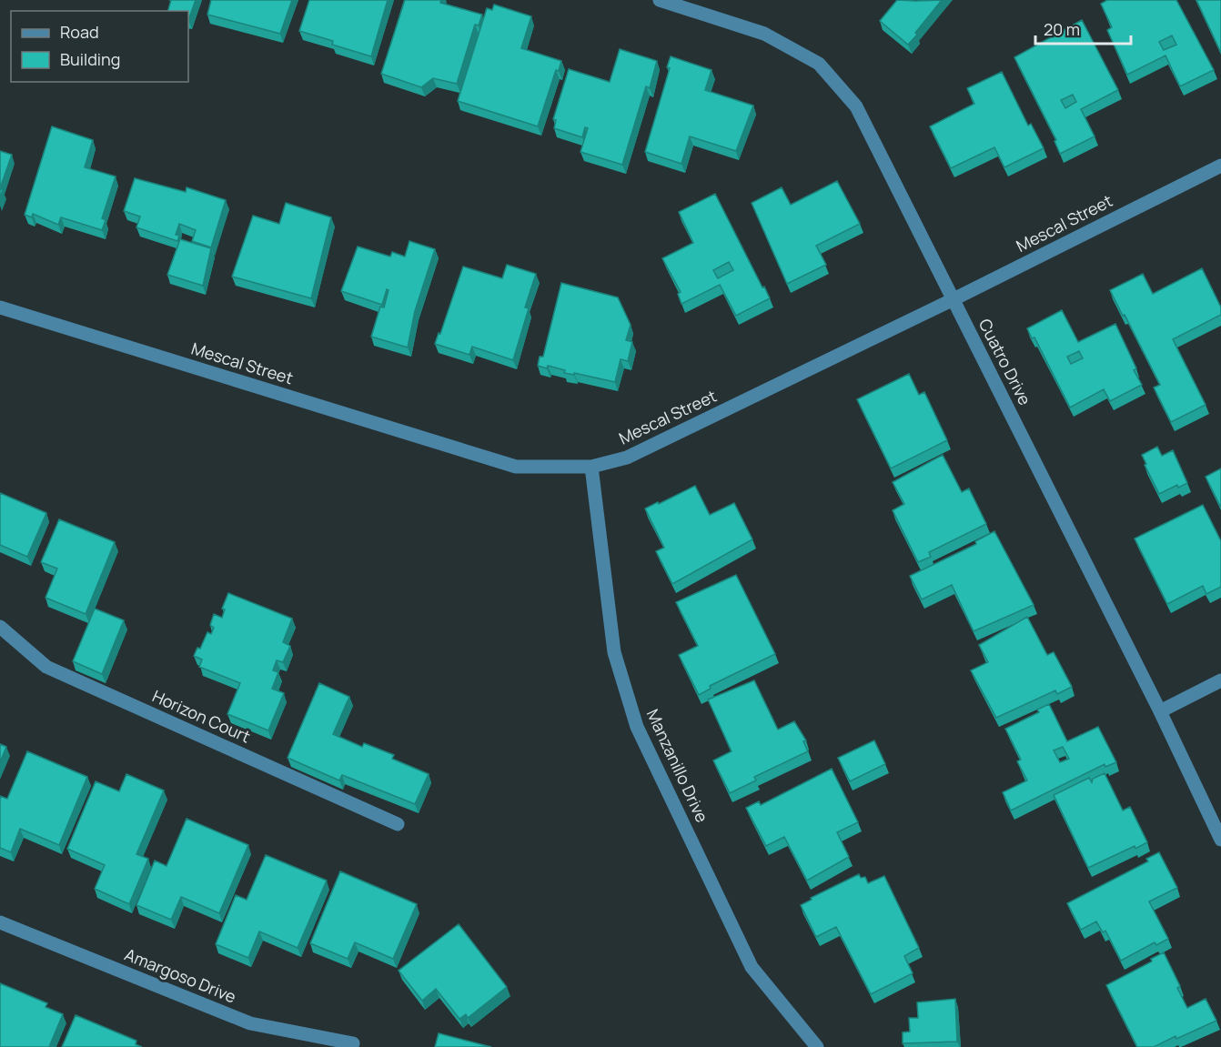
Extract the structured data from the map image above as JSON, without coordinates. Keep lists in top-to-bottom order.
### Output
{
  "streets": {
    "street": [
      "Mescal Street",
      "Cuatro Drive",
      "Horizon Court",
      "Manzanillo Drive",
      "Amargoso Drive"
    ]
  },
  "crossings": [
    ["Mescal Street", "Cuatro Drive"],
    ["Mescal Street", "Manzanillo Drive"]
  ],
  "legend": ["Road", "Building"],
  "scale_bar": "20 m"
}
